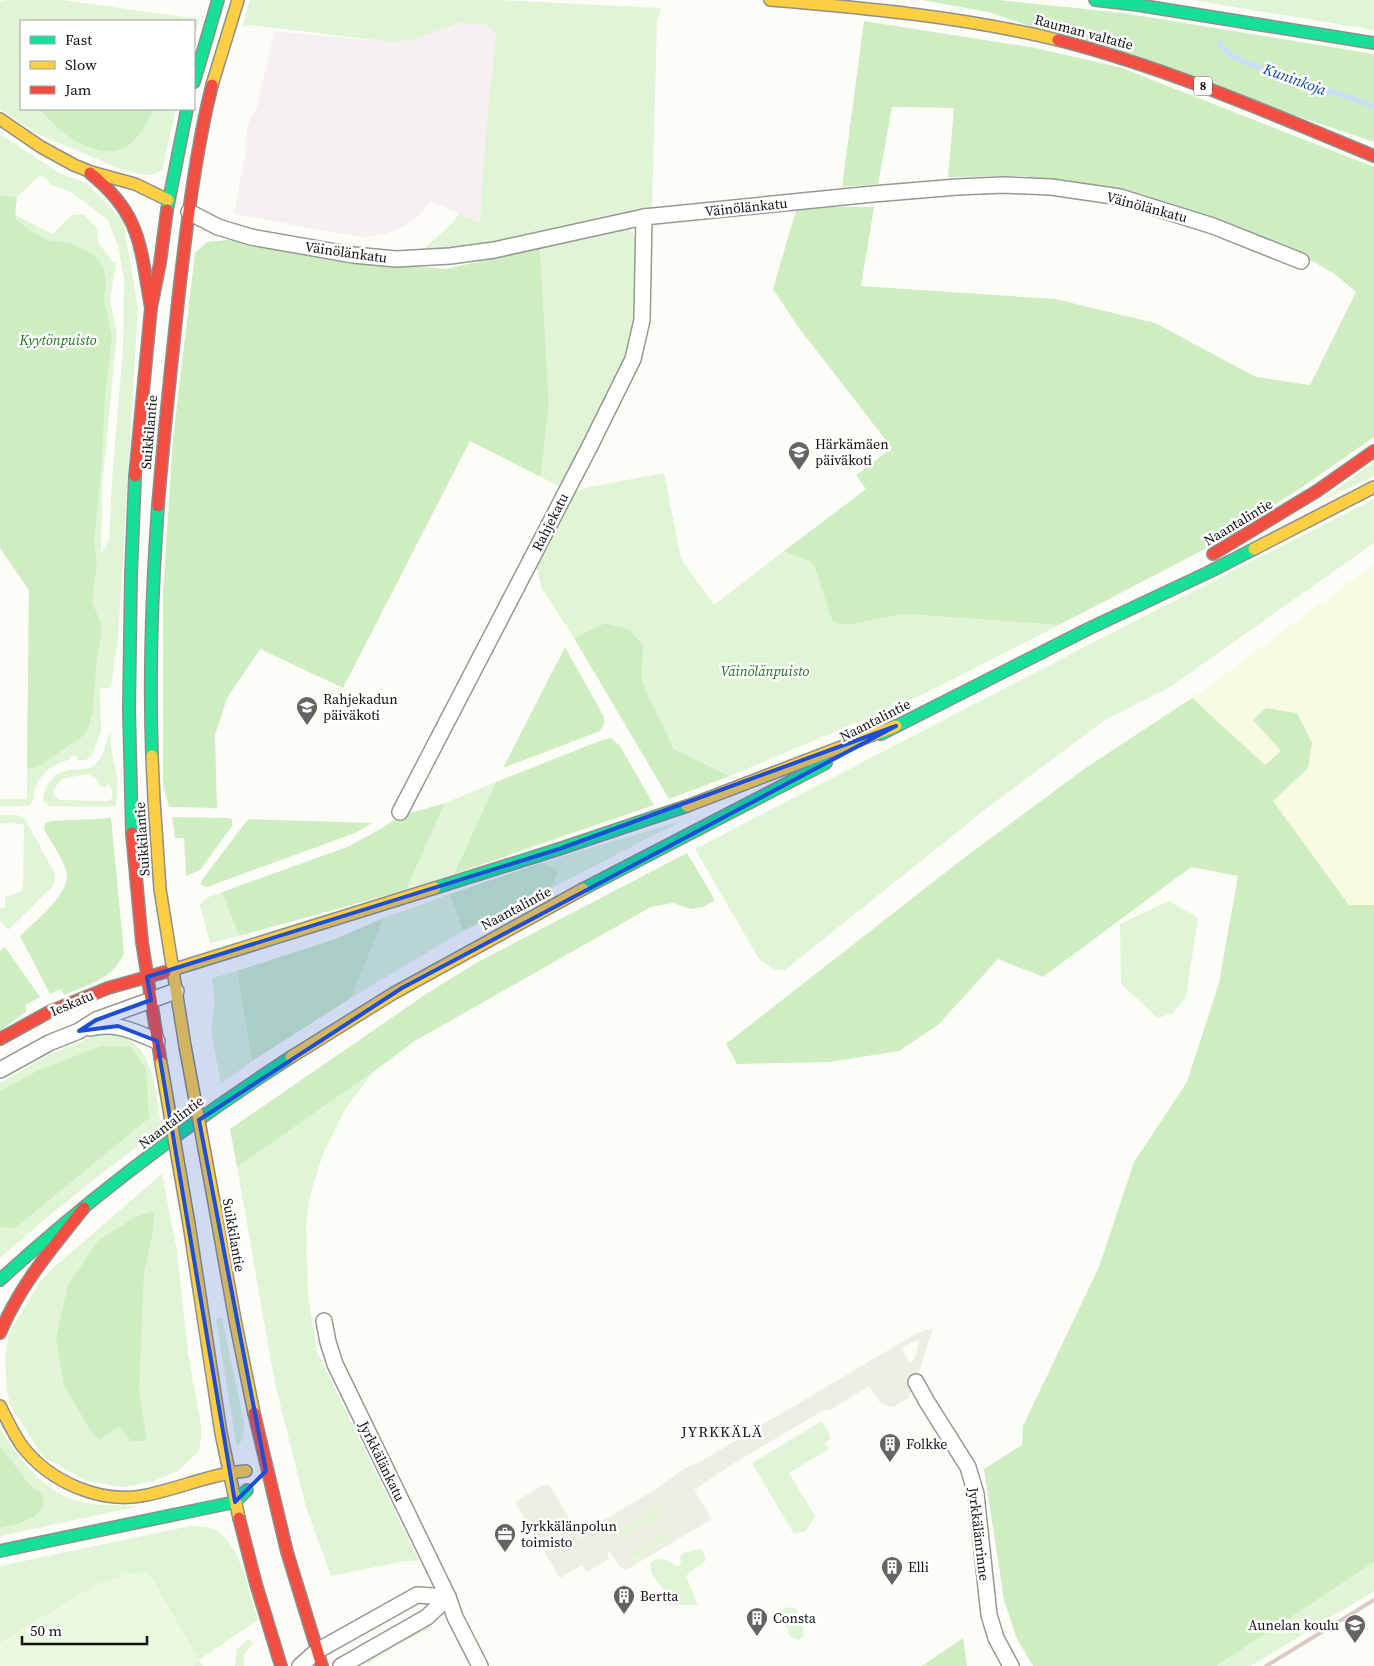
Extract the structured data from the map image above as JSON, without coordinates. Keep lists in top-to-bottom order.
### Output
{
  "streets": {
    "main road": [
      "Rauman valtatie",
      "8",
      "Suikkilantie",
      "Naantalintie",
      "Ieskatu"
    ],
    "street": [
      "Väinölänkatu",
      "Rahjekatu",
      "Jyrkkälänkatu",
      "Jyrkkälänrinne"
    ]
  },
  "crossings": [
    ["Väinölänkatu", "Suikkilantie"],
    ["Väinölänkatu", "Rahjekatu"],
    ["Suikkilantie", "Ieskatu"],
    ["Naantalintie", "Ieskatu"]
  ],
  "districts": ["JYRKKÄLÄ"],
  "water": ["Kuninkoja"],
  "parks": ["Kyytönpuisto", "Väinölänpuisto"],
  "places": {
    "school or university": ["Härkämäen päiväkoti", "Rahjekadun päiväkoti", "Aunelan koulu"],
    "building": [
      "Folkke",
      "Elli",
      "Bertta",
      "Consta"
    ],
    "office": ["Jyrkkälänpolun toimisto"]
  },
  "legend": ["Fast", "Slow", "Jam"],
  "scale_bar": "50 m"
}
